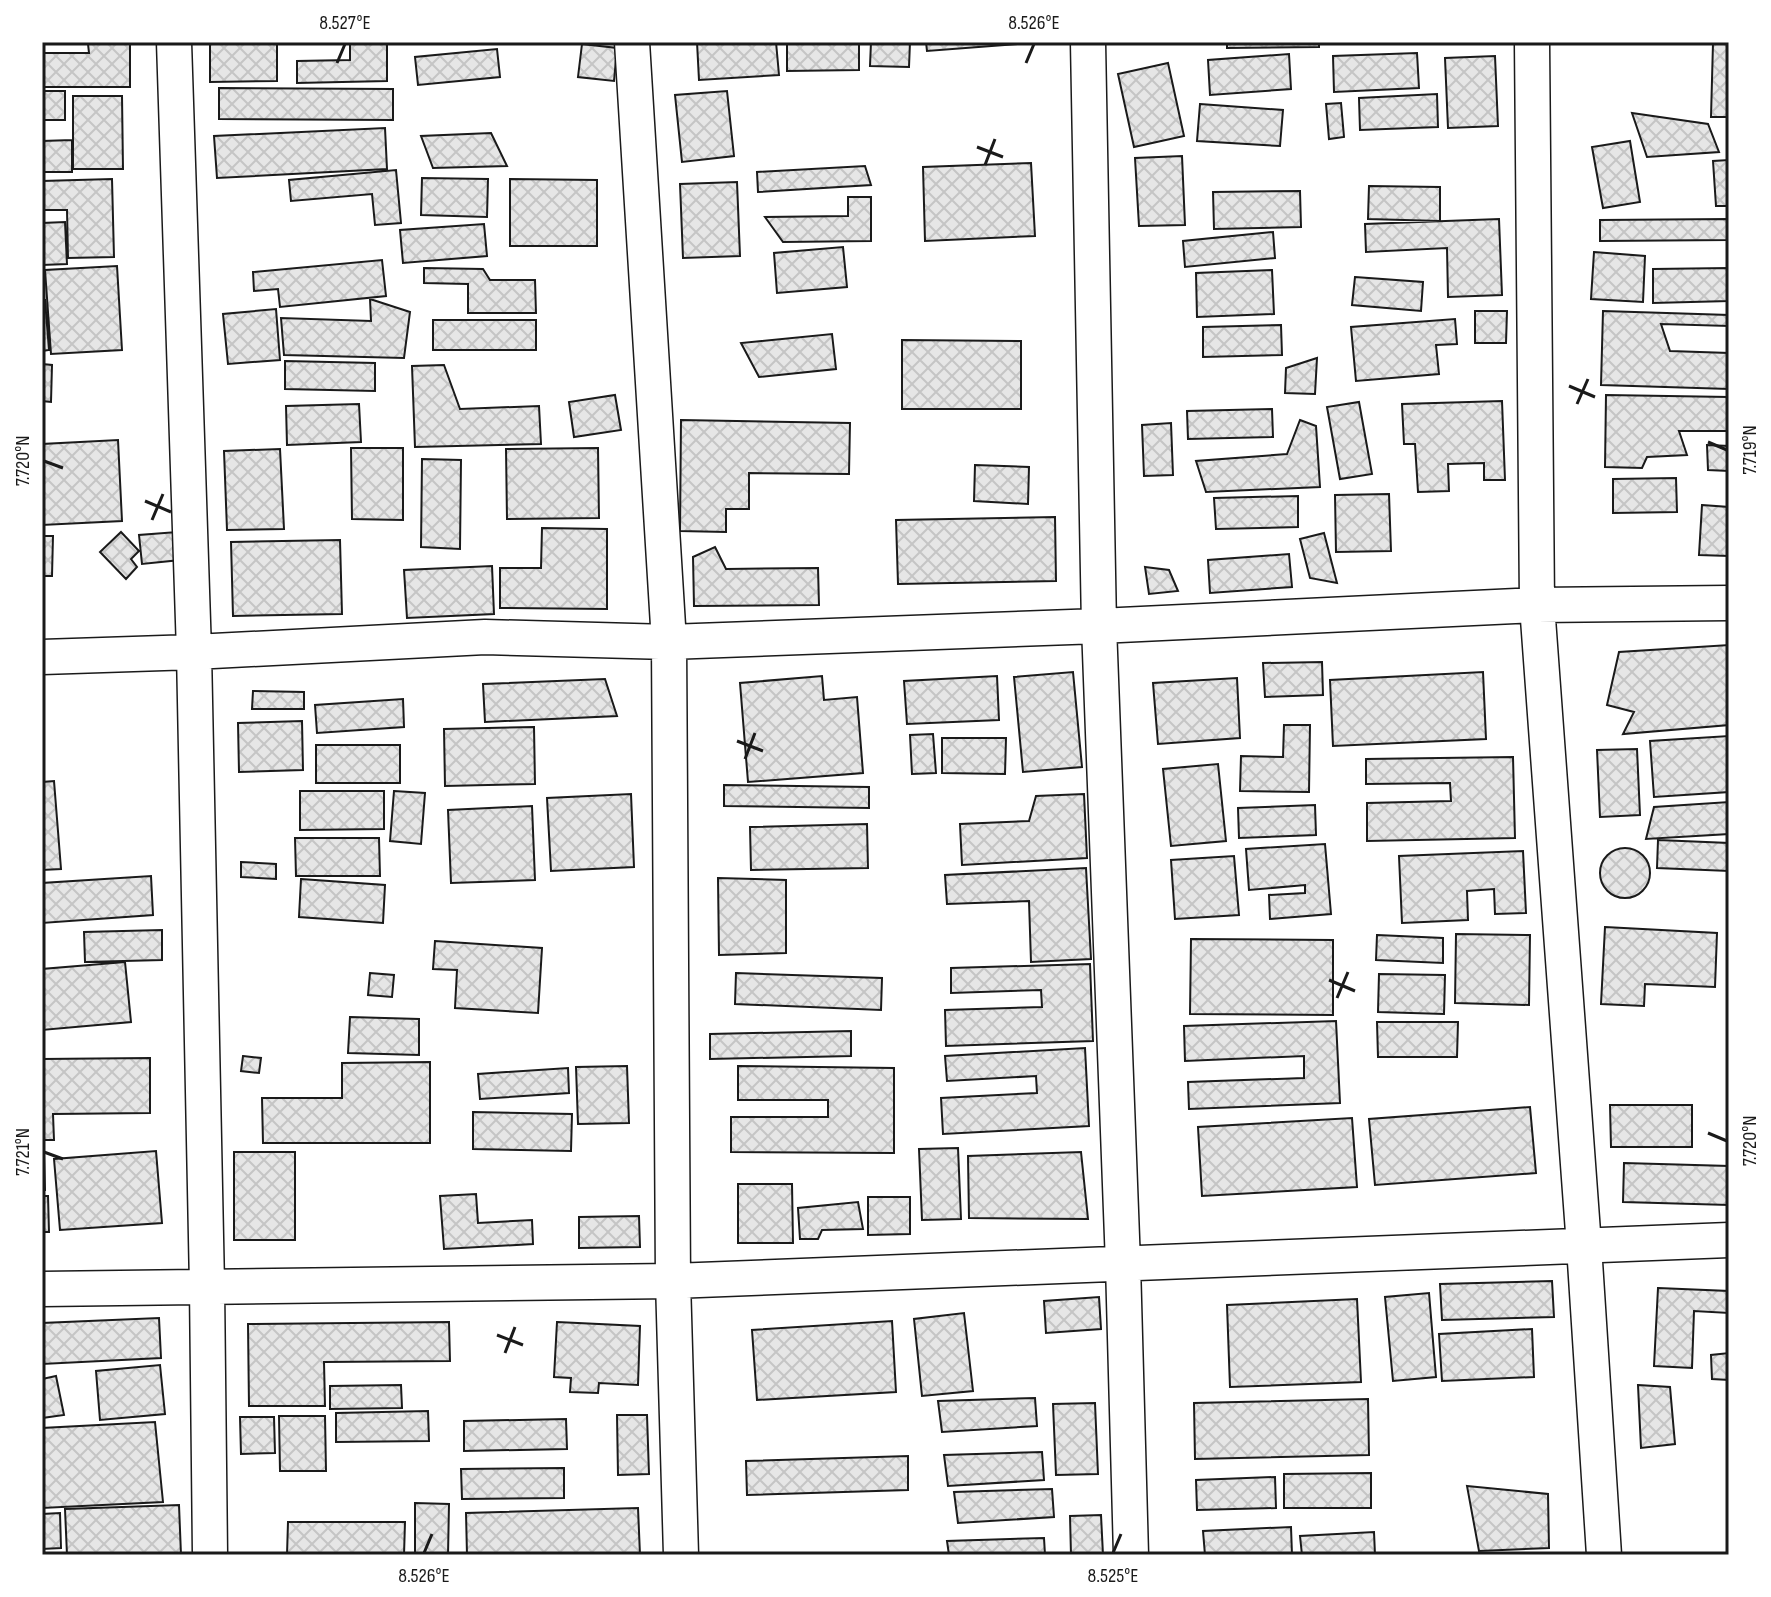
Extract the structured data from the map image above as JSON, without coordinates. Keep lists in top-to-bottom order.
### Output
{
  "coordinates": [
    "8.527°E",
    "8.526°E",
    "7.719°N",
    "7.720°N",
    "7.721°N",
    "8.525°E"
  ]
}
